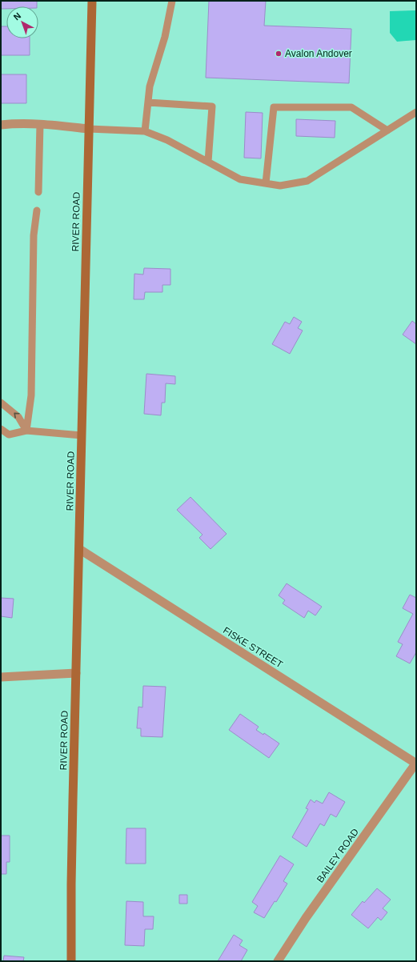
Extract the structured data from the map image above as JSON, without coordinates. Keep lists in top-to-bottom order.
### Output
{
  "streets": {
    "main road": ["RIVER ROAD"],
    "street": ["FISKE STREET", "BAILEY ROAD"]
  },
  "crossings": [
    ["RIVER ROAD", "FISKE STREET"],
    ["FISKE STREET", "BAILEY ROAD"]
  ],
  "places": ["Avalon Andover"],
  "north": "top left"
}
